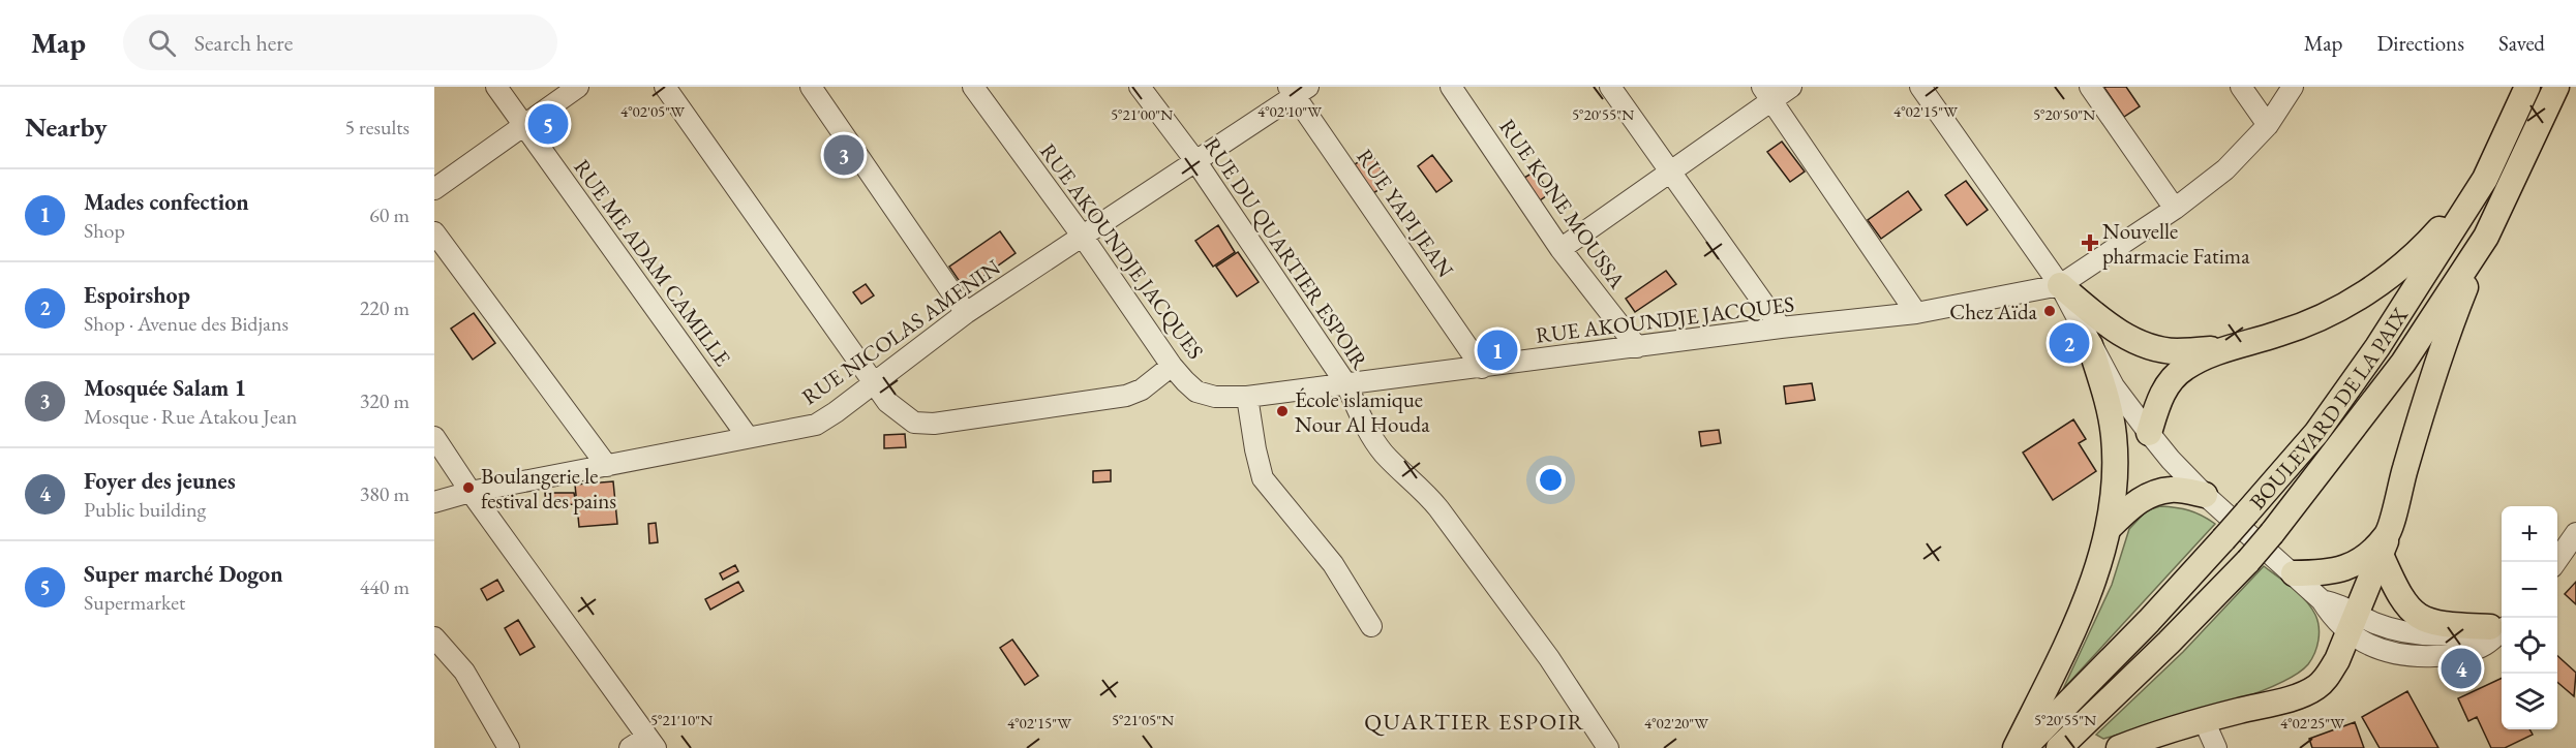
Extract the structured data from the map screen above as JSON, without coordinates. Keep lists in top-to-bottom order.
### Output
{
  "streets": {
    "main road": ["BOULEVARD DE LA PAIX"],
    "street": [
      "RUE KONE MOUSSA",
      "RUE YAPI JEAN",
      "RUE AKOUNDJE JACQUES",
      "RUE DU QUARTIER ESPOIR",
      "RUE ME ADAM CAMILLE",
      "RUE NICOLAS AMENIN"
    ]
  },
  "crossings": [
    ["RUE KONE MOUSSA", "RUE AKOUNDJE JACQUES"],
    ["RUE YAPI JEAN", "RUE AKOUNDJE JACQUES"],
    ["RUE YAPI JEAN", "RUE NICOLAS AMENIN"],
    ["RUE AKOUNDJE JACQUES", "RUE DU QUARTIER ESPOIR"],
    ["RUE AKOUNDJE JACQUES", "RUE NICOLAS AMENIN"],
    ["RUE DU QUARTIER ESPOIR", "RUE NICOLAS AMENIN"],
    ["RUE ME ADAM CAMILLE", "RUE NICOLAS AMENIN"]
  ],
  "districts": ["QUARTIER ESPOIR"],
  "places": {
    "health": ["Nouvelle pharmacie Fatima"],
    "other": ["Chez Aïda", "École islamique Nour Al Houda", "Boulangerie le festival des pains"]
  },
  "page": {
    "header": "Map",
    "search": "Search here",
    "nav": ["Map", "Directions", "Saved"],
    "heading": ["Nearby", "5 results"],
    "pins": [
      "5",
      "3",
      "2",
      "1",
      "4"
    ],
    "list": [
      {
        "mark": "1",
        "name": "Mades confection",
        "note": "Shop",
        "value": "60 m"
      },
      {
        "mark": "2",
        "name": "Espoirshop",
        "note": "Shop · Avenue des Bidjans",
        "value": "220 m"
      },
      {
        "mark": "3",
        "name": "Mosquée Salam 1",
        "note": "Mosque · Rue Atakou Jean",
        "value": "320 m"
      },
      {
        "mark": "4",
        "name": "Foyer des jeunes",
        "note": "Public building",
        "value": "380 m"
      },
      {
        "mark": "5",
        "name": "Super marché Dogon",
        "note": "Supermarket",
        "value": "440 m"
      }
    ],
    "map_buttons": ["+", "−"]
  },
  "coordinates": [
    "4°02'05\"W",
    "4°02'10\"W",
    "4°02'15\"W",
    "5°21'00\"N",
    "5°20'55\"N",
    "5°20'50\"N",
    "5°21'10\"N",
    "5°21'05\"N",
    "4°02'20\"W",
    "4°02'25\"W"
  ]
}
